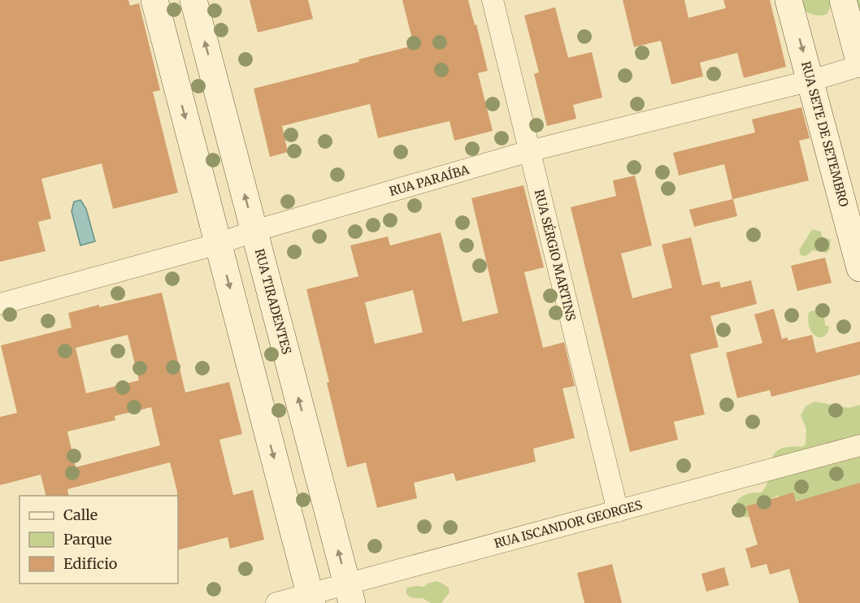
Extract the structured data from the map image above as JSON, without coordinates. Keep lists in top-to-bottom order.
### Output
{
  "streets": {
    "main road": ["RUA SETE DE SETEMBRO", "RUA TIRADENTES"],
    "street": ["RUA PARAÍBA", "RUA SÉRGIO MARTINS", "RUA ISCANDOR GEORGES"]
  },
  "crossings": [
    ["RUA SETE DE SETEMBRO", "RUA PARAÍBA"],
    ["RUA PARAÍBA", "RUA SÉRGIO MARTINS"],
    ["RUA PARAÍBA", "RUA TIRADENTES"],
    ["RUA SÉRGIO MARTINS", "RUA ISCANDOR GEORGES"],
    ["RUA TIRADENTES", "RUA ISCANDOR GEORGES"]
  ],
  "legend": ["Calle", "Parque", "Edificio"]
}
